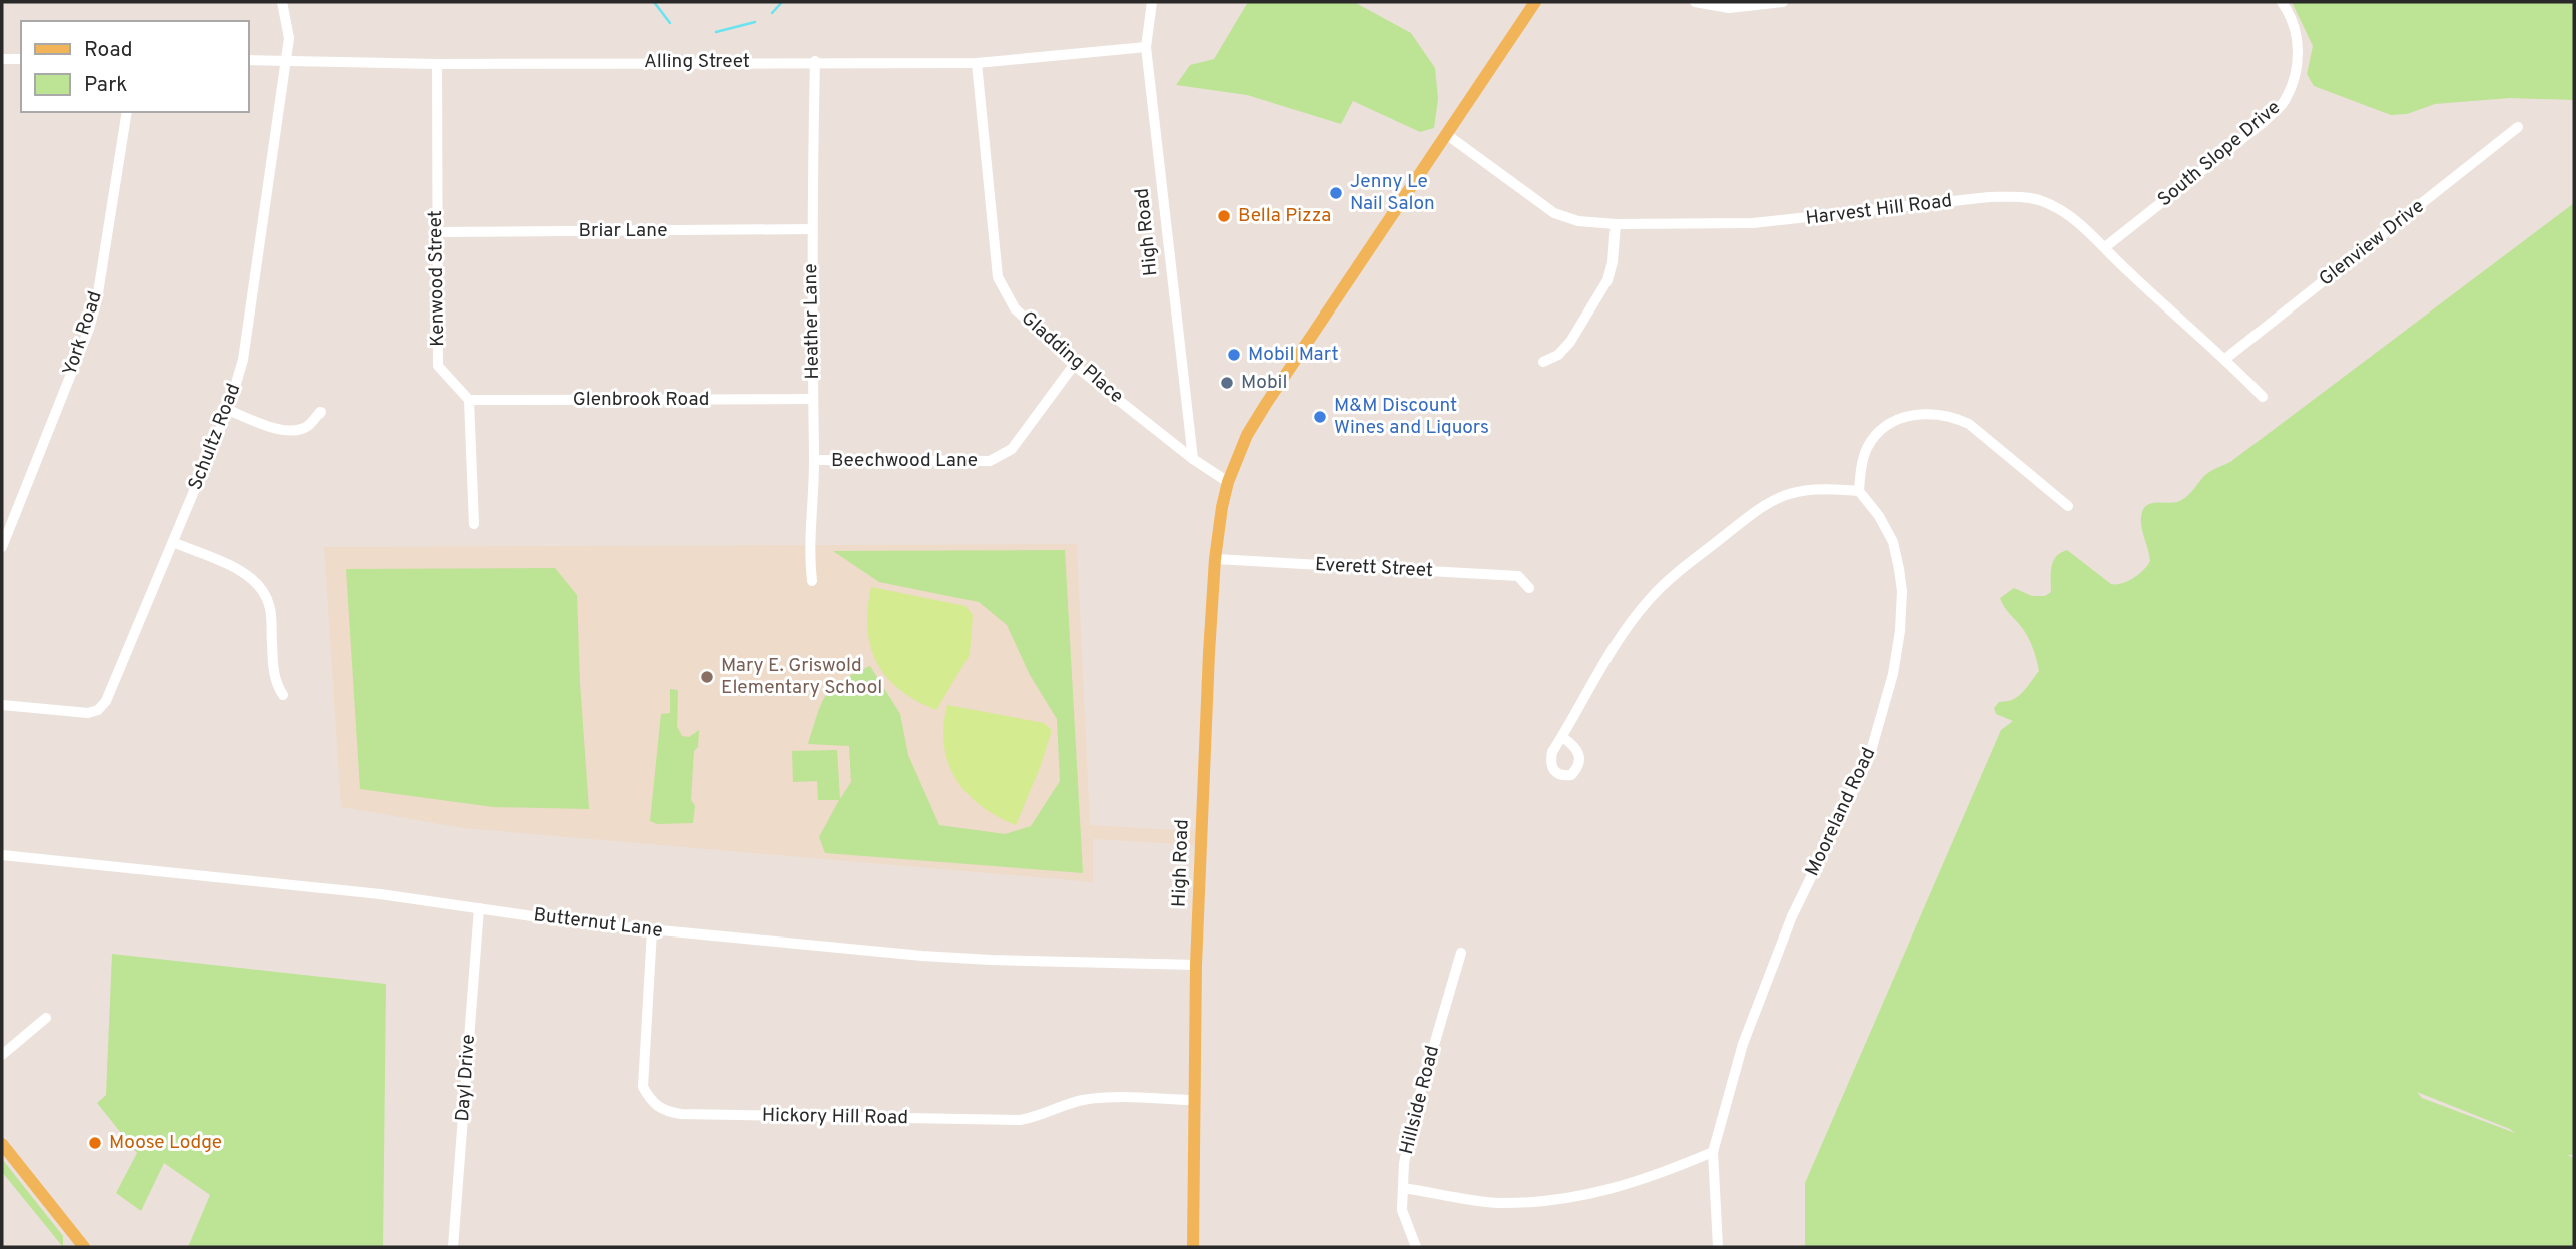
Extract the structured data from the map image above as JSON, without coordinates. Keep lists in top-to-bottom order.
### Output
{
  "streets": {
    "main road": ["High Road"],
    "street": [
      "Alling Street",
      "South Slope Drive",
      "Harvest Hill Road",
      "Briar Lane",
      "Glenview Drive",
      "Kenwood Street",
      "Heather Lane",
      "York Road",
      "Gladding Place",
      "Glenbrook Road",
      "Schultz Road",
      "Beechwood Lane",
      "Everett Street",
      "Mooreland Road",
      "Butternut Lane",
      "Dayl Drive",
      "Hillside Road",
      "Hickory Hill Road"
    ]
  },
  "crossings": [
    ["Alling Street", "High Road"],
    ["Alling Street", "Kenwood Street"],
    ["Alling Street", "Heather Lane"],
    ["Alling Street", "Gladding Place"],
    ["Alling Street", "Schultz Road"],
    ["South Slope Drive", "Harvest Hill Road"],
    ["Harvest Hill Road", "High Road"],
    ["Harvest Hill Road", "Glenview Drive"],
    ["Briar Lane", "Kenwood Street"],
    ["Briar Lane", "Heather Lane"],
    ["High Road", "Gladding Place"],
    ["High Road", "Everett Street"],
    ["High Road", "Butternut Lane"],
    ["High Road", "Hickory Hill Road"],
    ["Kenwood Street", "Glenbrook Road"],
    ["Heather Lane", "Glenbrook Road"],
    ["Heather Lane", "Beechwood Lane"],
    ["Gladding Place", "Beechwood Lane"],
    ["Butternut Lane", "Dayl Drive"],
    ["Butternut Lane", "Hickory Hill Road"]
  ],
  "places": [
    "Jenny Le Nail Salon",
    "Bella Pizza",
    "Mobil Mart",
    "Mobil",
    "M&M Discount Wines and Liquors",
    "Mary E. Griswold Elementary School",
    "Moose Lodge"
  ],
  "legend": ["Road", "Park"]
}
